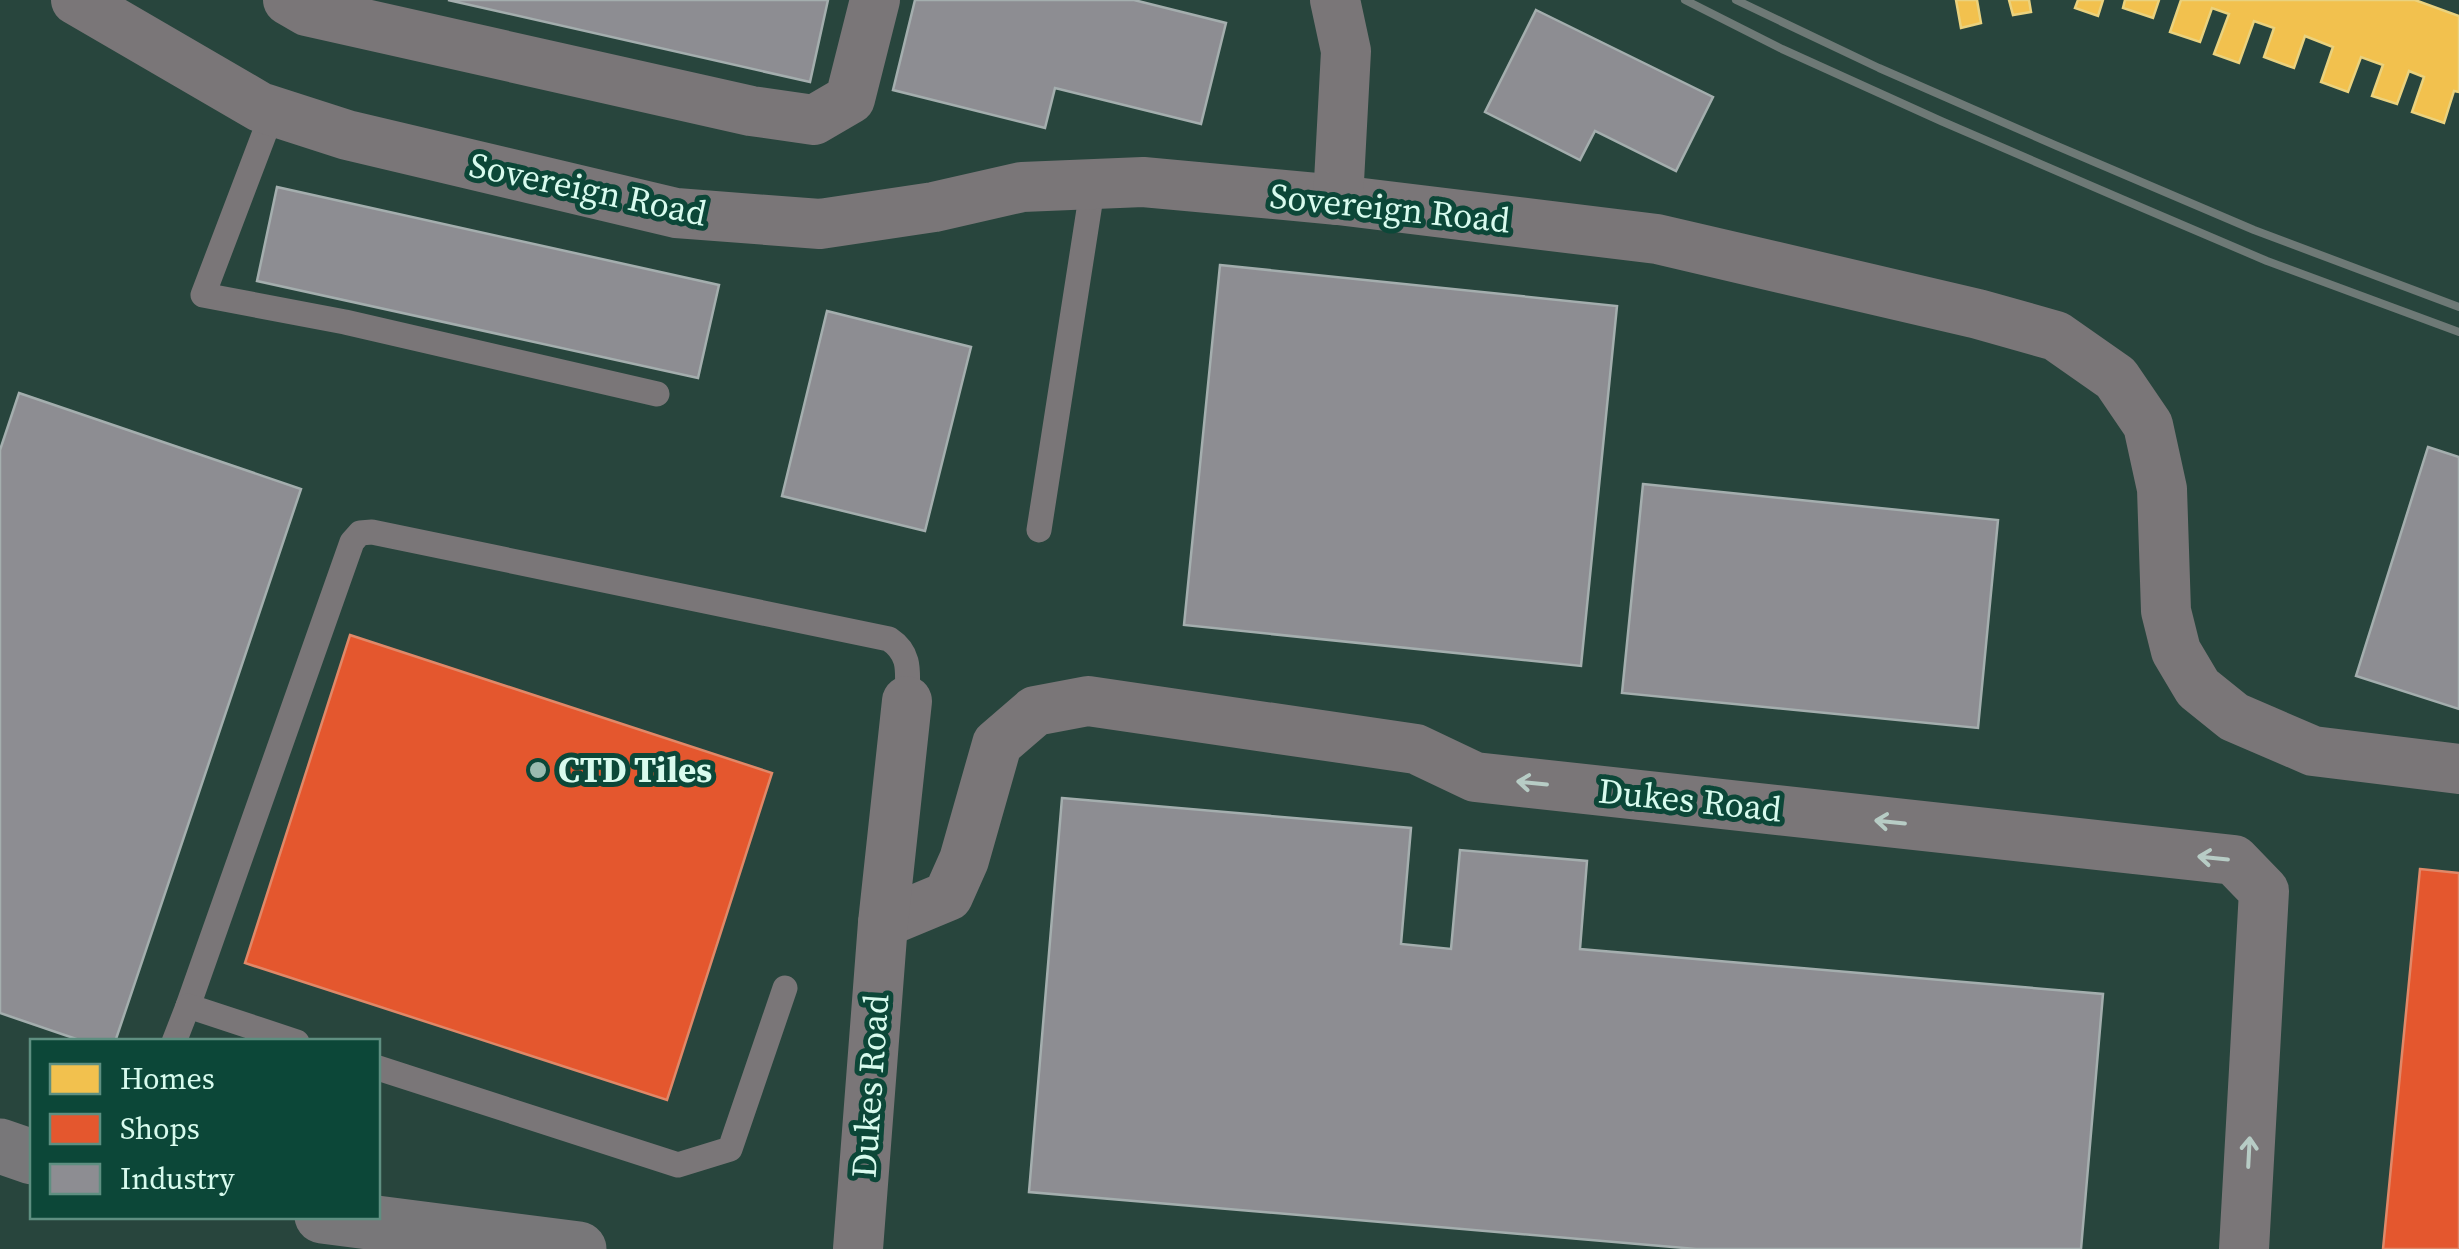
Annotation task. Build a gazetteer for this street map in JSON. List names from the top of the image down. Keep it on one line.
{"streets":{"street":["Sovereign Road","Dukes Road"]},"places":["CTD Tiles"],"legend":["Homes","Shops","Industry"]}
